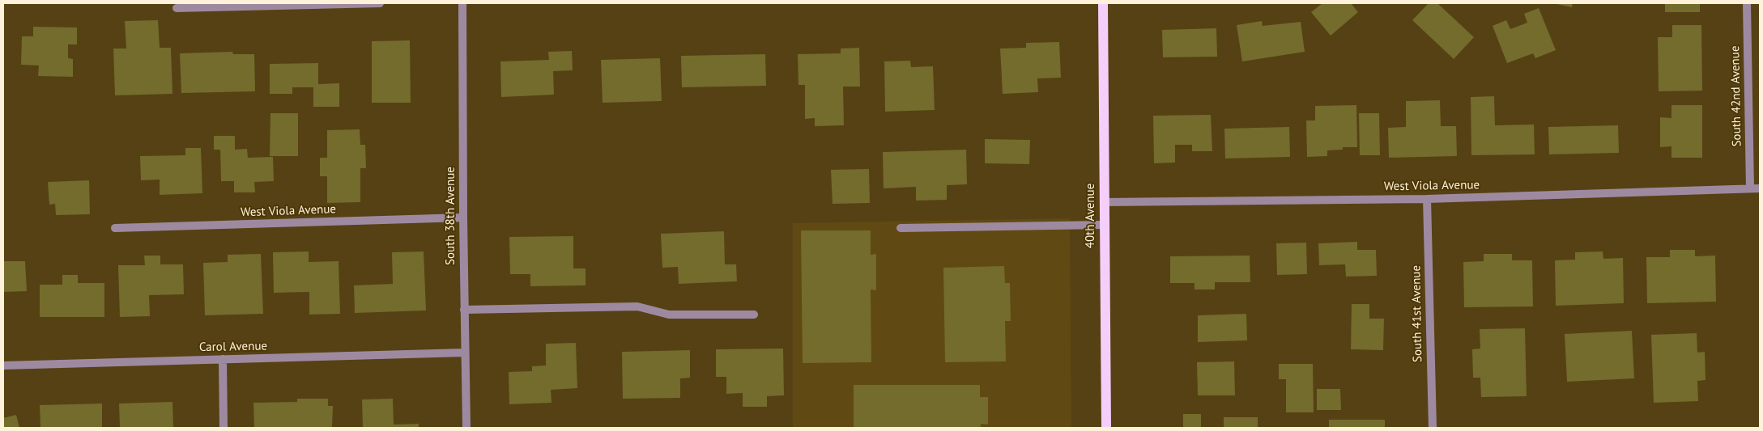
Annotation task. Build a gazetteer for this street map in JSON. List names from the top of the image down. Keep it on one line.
{"streets":{"main road":["40th Avenue"],"street":["South 42nd Avenue","West Viola Avenue","South 38th Avenue","South 41st Avenue","Carol Avenue"]},"crossings":[["South 42nd Avenue","West Viola Avenue"],["West Viola Avenue","South 38th Avenue"],["West Viola Avenue","40th Avenue"],["West Viola Avenue","South 41st Avenue"],["South 38th Avenue","Carol Avenue"]]}
